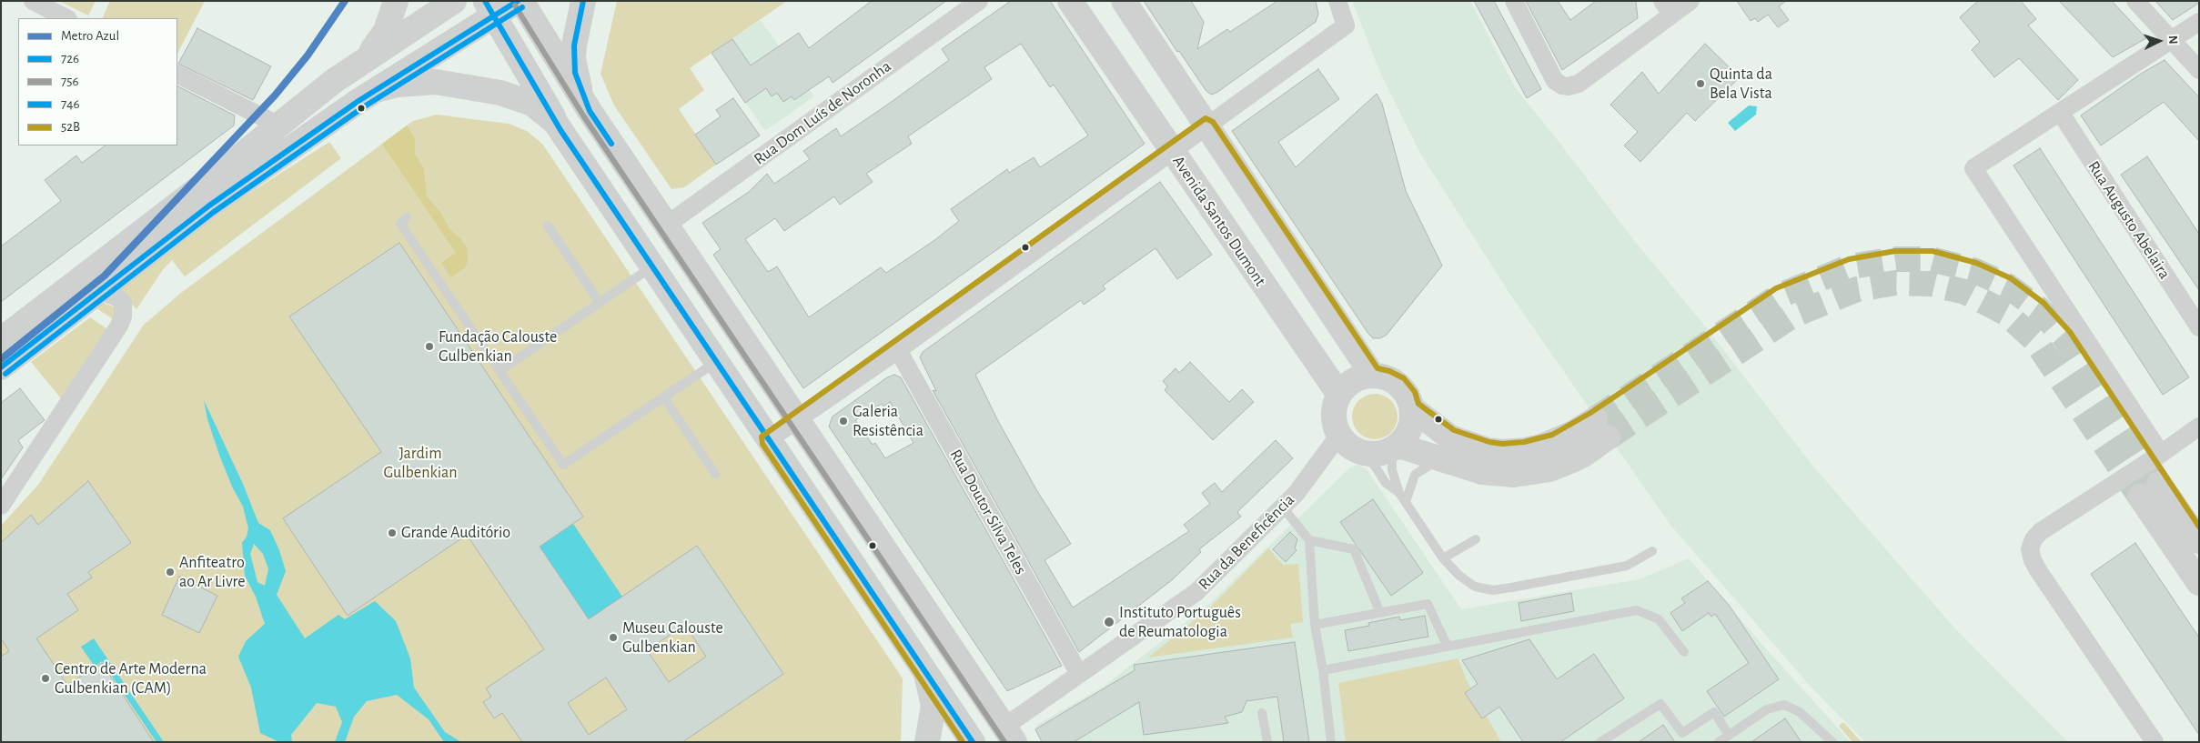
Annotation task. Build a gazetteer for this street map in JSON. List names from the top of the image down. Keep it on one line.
{"streets":{"main road":["Avenida Santos Dumont"],"street":["Rua Dom Luís de Noronha","Rua Augusto Abelaira","Rua Doutor Silva Teles","Rua da Beneficência"]},"crossings":[["Avenida Santos Dumont","Rua da Beneficência"],["Rua Doutor Silva Teles","Rua da Beneficência"]],"parks":["Jardim Gulbenkian"],"places":["Quinta da Bela Vista","Fundação Calouste Gulbenkian","Galeria Resistência","Grande Auditório","Anfiteatro ao Ar Livre","Instituto Português de Reumatologia","Museu Calouste Gulbenkian","Centro de Arte Moderna Gulbenkian (CAM)"],"lines":["metro line Azul","transit line 726","transit line 756","transit line 746","transit line 52B"],"legend":["Metro Azul","726","756","746","52B"],"north":"right"}
